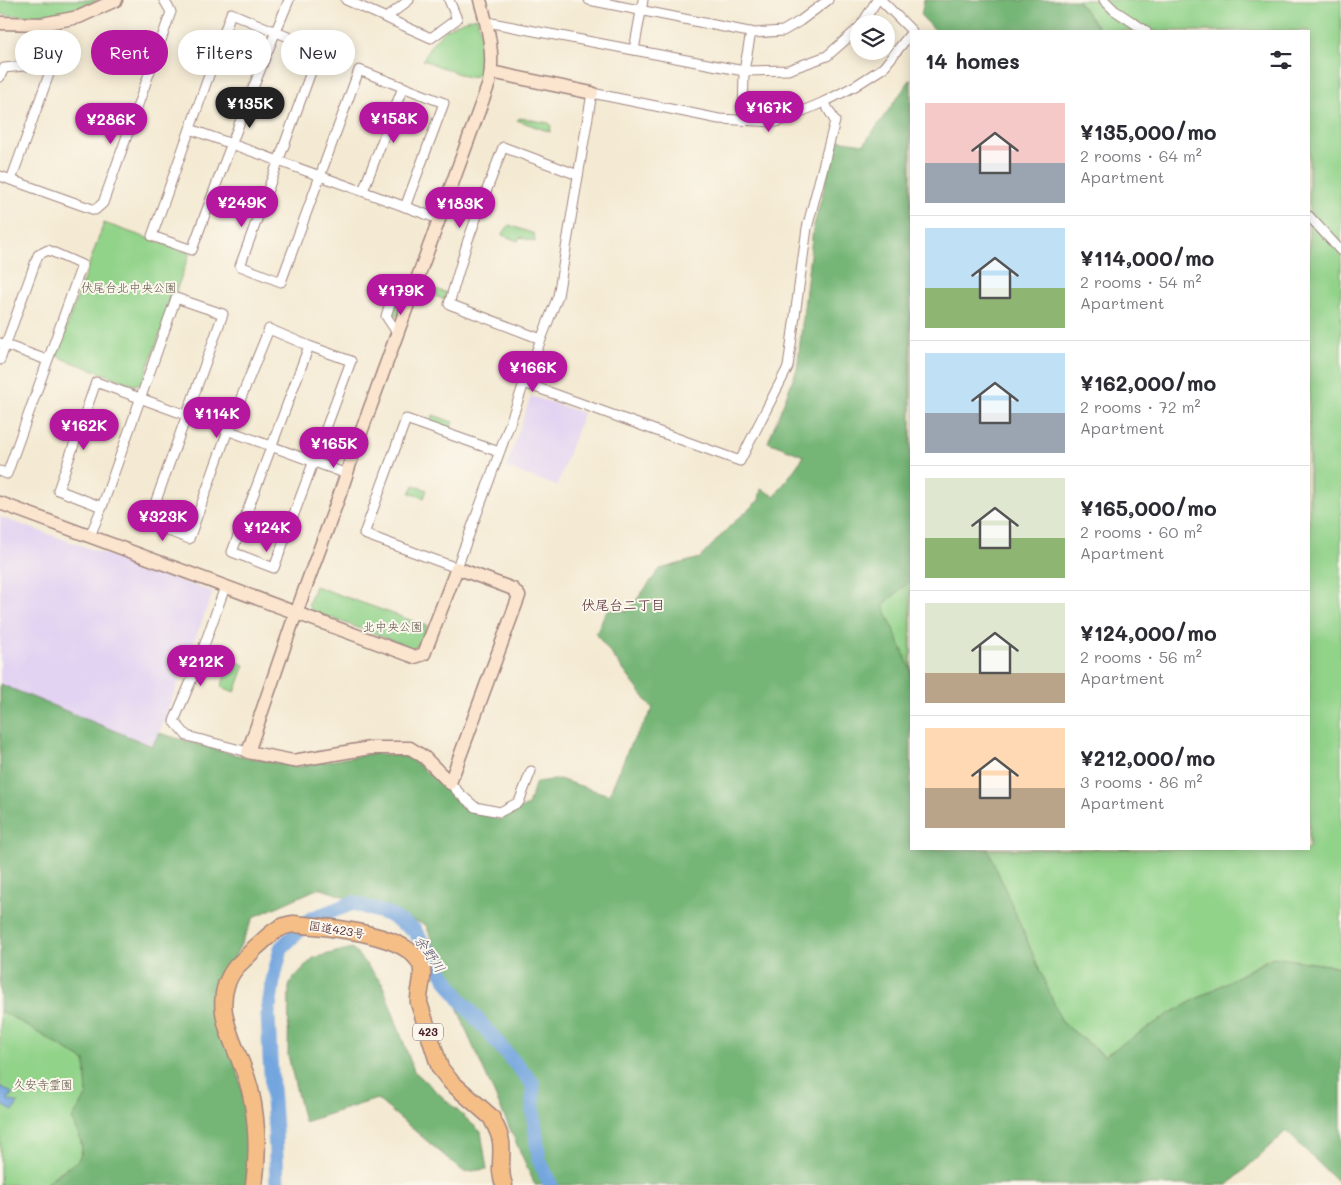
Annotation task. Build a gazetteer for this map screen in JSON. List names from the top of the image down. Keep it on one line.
{"streets":{"highway":["国道423号","423"]},"districts":["伏尾台二丁目"],"water":["余野川"],"parks":["伏尾台北中央公園","北中央公園","久安寺霊園"],"page":{"chip":["Buy","Rent","Filters","New"],"heading":"14 homes","price":["¥135K","¥167K","¥158K","¥286K","¥249K","¥183K","¥179K","¥166K","¥114K","¥162K","¥165K","¥323K","¥124K","¥212K"],"list":[{"name":"¥135,000/mo","note":"2 rooms · 64 m² · Apartment"},{"name":"¥114,000/mo","note":"2 rooms · 54 m² · Apartment"},{"name":"¥162,000/mo","note":"2 rooms · 72 m² · Apartment"},{"name":"¥165,000/mo","note":"2 rooms · 60 m² · Apartment"},{"name":"¥124,000/mo","note":"2 rooms · 56 m² · Apartment"},{"name":"¥212,000/mo","note":"3 rooms · 86 m² · Apartment"}]}}
